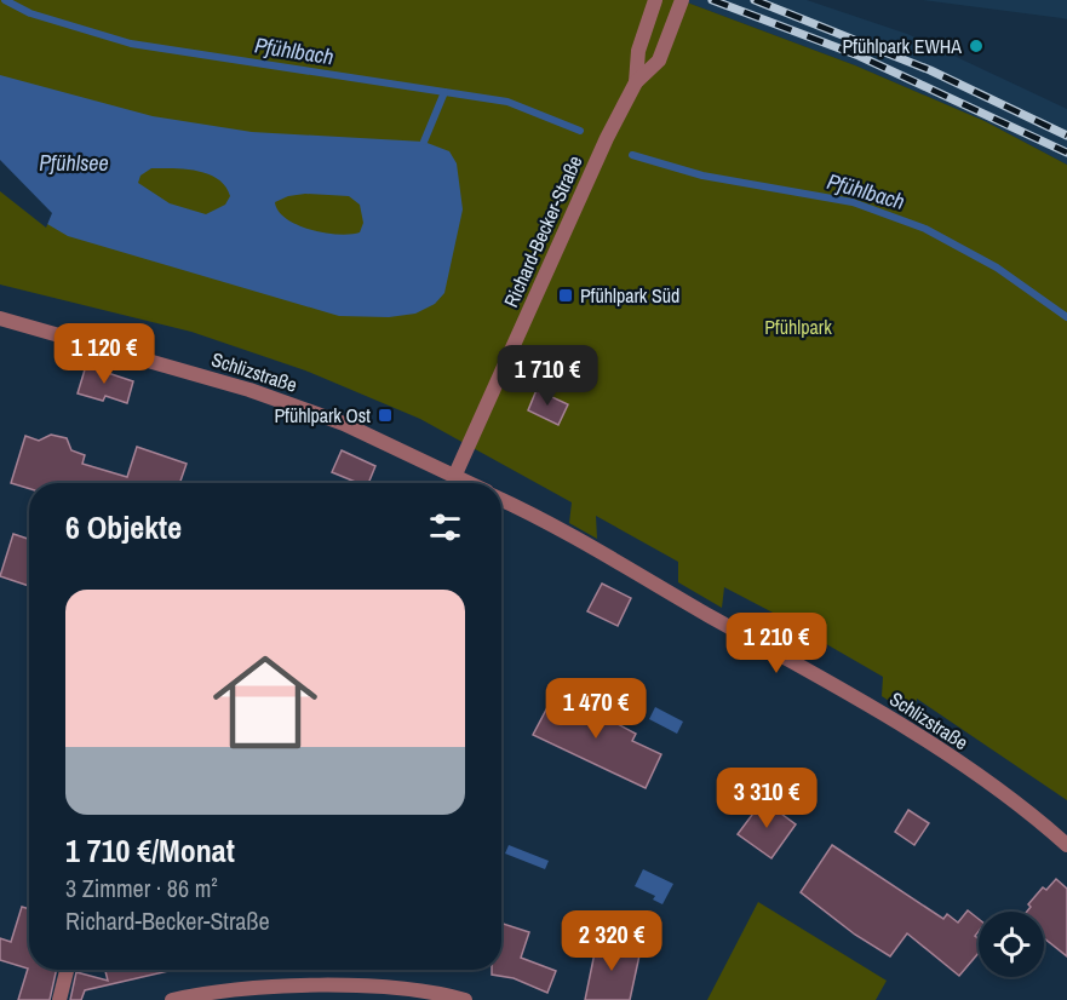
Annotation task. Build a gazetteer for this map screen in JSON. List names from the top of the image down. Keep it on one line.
{"streets":{"street":["Richard-Becker-Straße","Schlizstraße"]},"crossings":[["Richard-Becker-Straße","Schlizstraße"]],"water":["Pfühlbach","Pfühlsee"],"parks":["Pfühlpark"],"places":{"other":["Pfühlpark EWHA"],"transit":["Pfühlpark Süd","Pfühlpark Ost"]},"page":{"price":["1 120 €","1 710 €","1 210 €","1 470 €","3 310 €","2 320 €"],"heading":"6 Objekte","list":[{"name":"1 710 €/Monat","note":"3 Zimmer · 86 m² · Richard-Becker-Straße"}]}}
